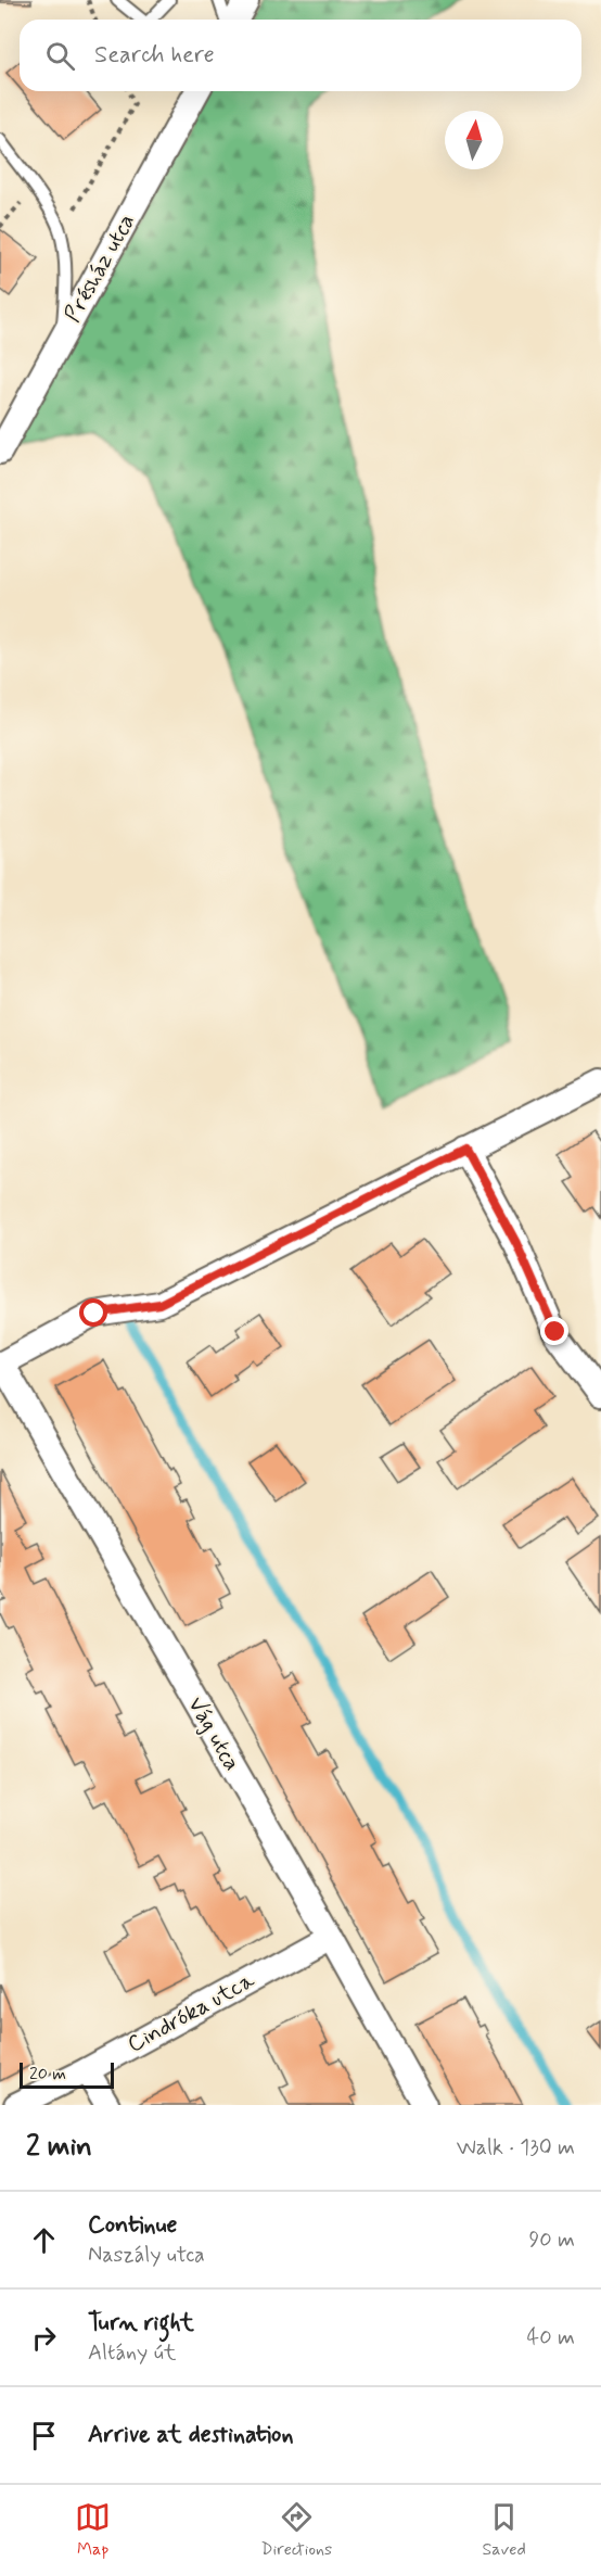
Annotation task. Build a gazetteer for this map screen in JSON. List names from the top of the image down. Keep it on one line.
{"streets":{"street":["Présház utca","Vág utca","Cindróka utca"]},"crossings":[["Vág utca","Cindróka utca"]],"scale_bar":"20 m","north":"top","page":{"search":"Search here","scale":"20 m","heading":["2 min","Walk · 130 m"],"list":[["Continue","Naszály utca","90 m"],["Turn right","Altány út","40 m"],"Arrive at destination"],"nav":["Map","Directions","Saved"]}}
